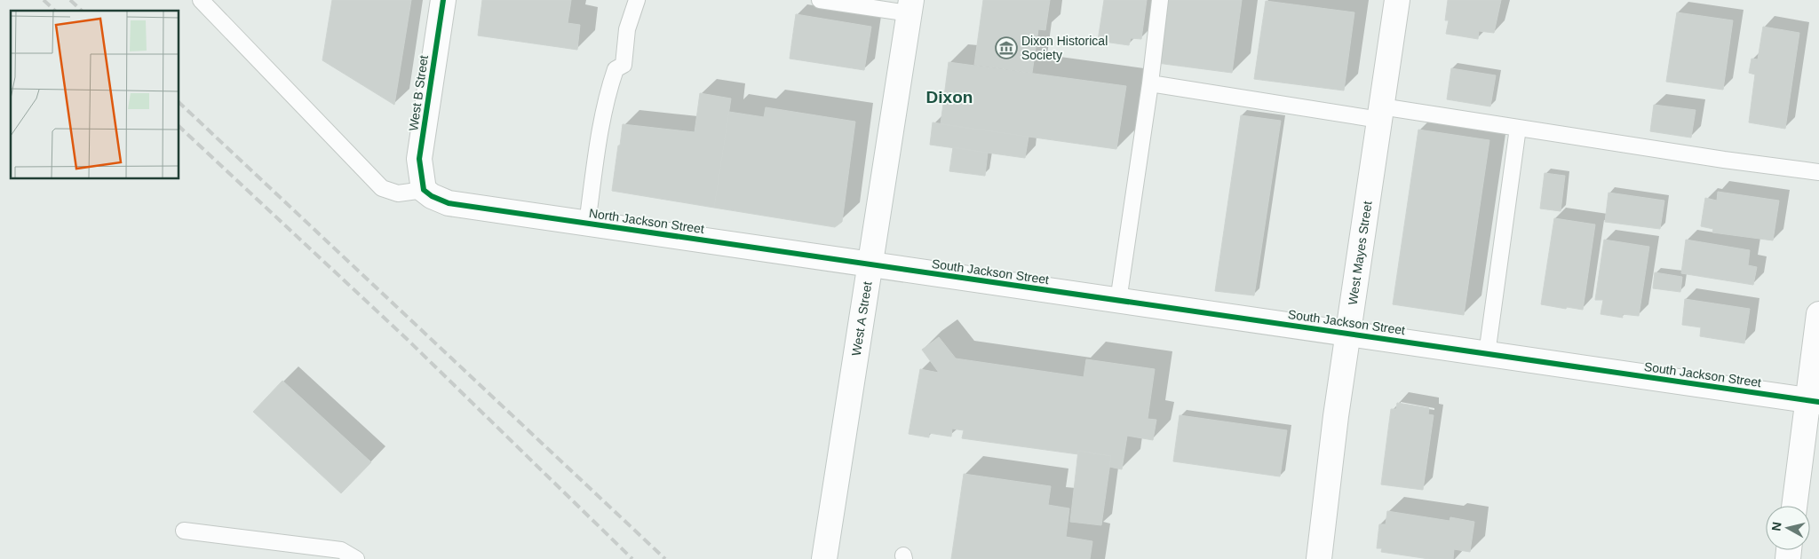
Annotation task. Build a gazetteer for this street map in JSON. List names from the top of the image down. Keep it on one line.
{"streets":{"street":["West B Street","North Jackson Street","West Mayes Street","South Jackson Street","West A Street"]},"crossings":[["West B Street","North Jackson Street"],["North Jackson Street","South Jackson Street"],["North Jackson Street","West A Street"],["West Mayes Street","South Jackson Street"],["South Jackson Street","West A Street"]],"districts":["Dixon"],"places":{"museum":["Dixon Historical Society"]},"north":"left"}
